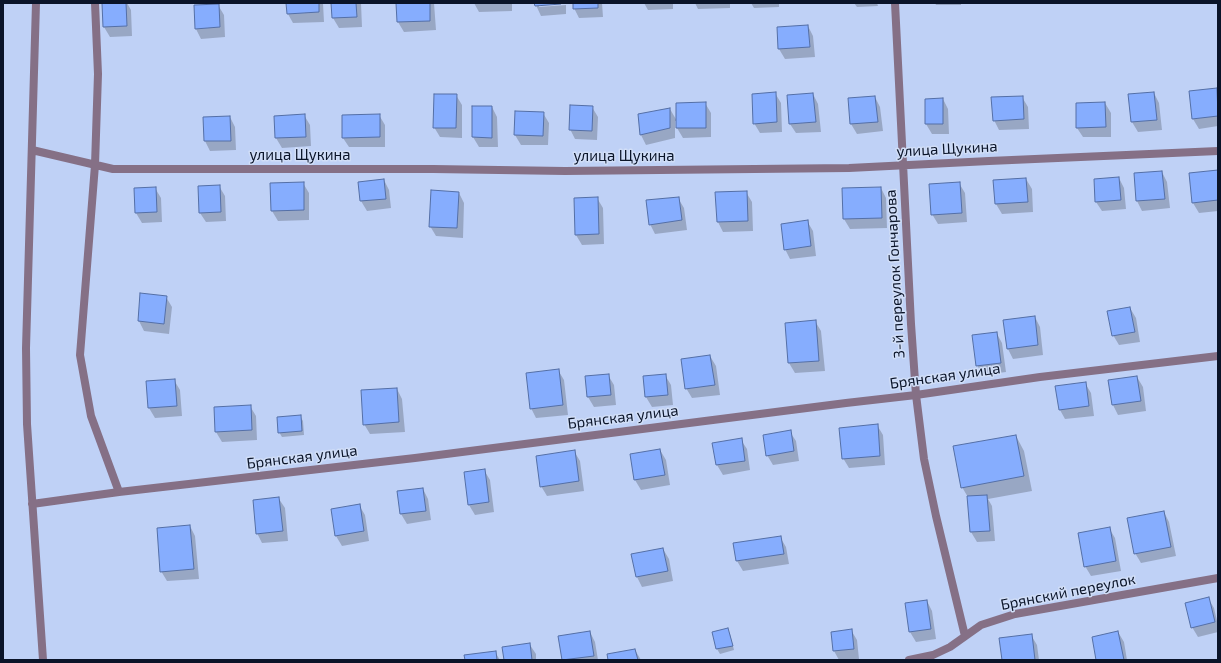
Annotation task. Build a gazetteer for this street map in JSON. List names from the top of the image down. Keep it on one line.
{"streets":{"street":["улица Щукина","3-й переулок Гончарова","Брянская улица","Брянский переулок"]},"crossings":[["улица Щукина","3-й переулок Гончарова"],["3-й переулок Гончарова","Брянская улица"],["3-й переулок Гончарова","Брянский переулок"]]}
